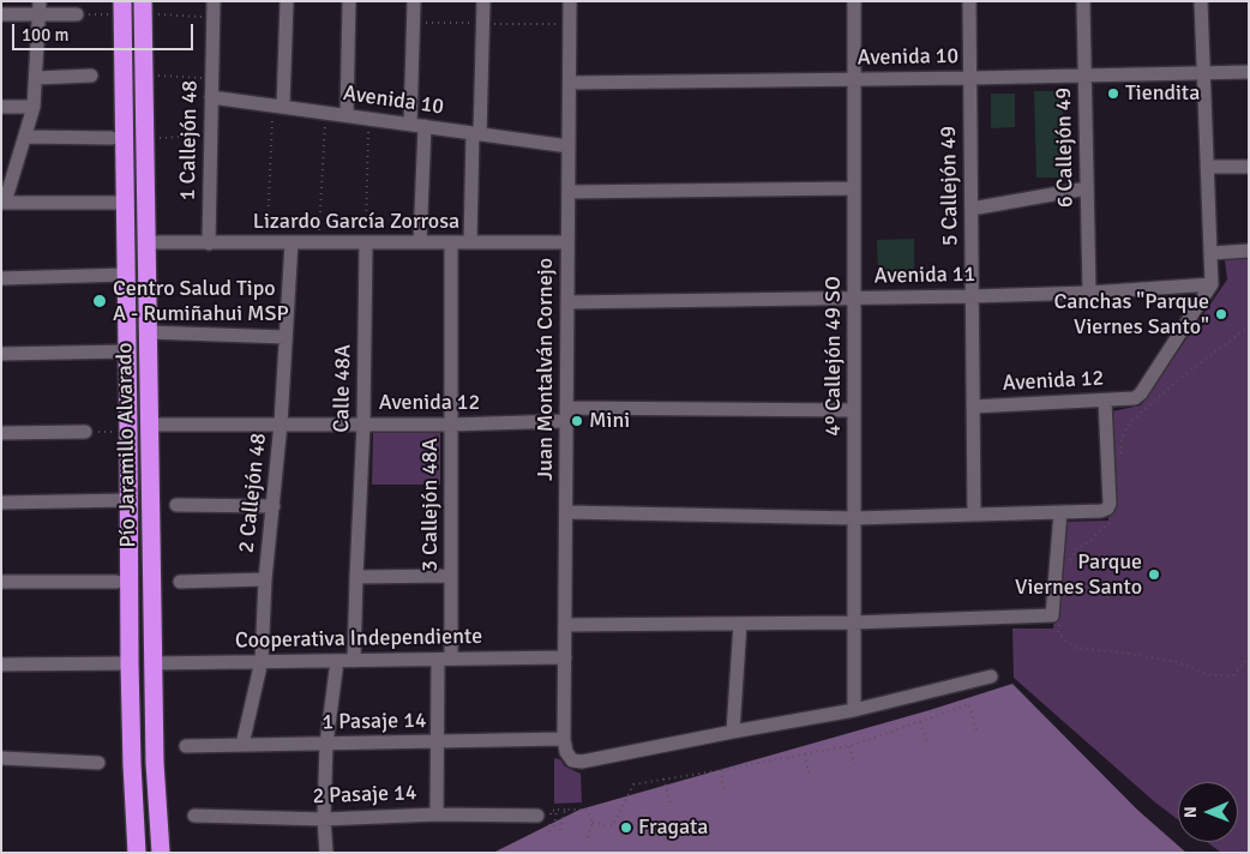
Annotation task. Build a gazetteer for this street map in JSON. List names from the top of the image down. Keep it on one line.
{"streets":{"highway":["Pío Jaramillo Alvarado"],"street":["Avenida 10","1 Callejón 48","6 Callejón 49","5 Callejón 49","Lizardo García Zorrosa","Avenida 11","4º Callejón 49 SO","Juan Montalván Cornejo","Avenida 12","Calle 48A","2 Callejón 48","3 Callejón 48A","Cooperativa Independiente","1 Pasaje 14","2 Pasaje 14"]},"crossings":[["Avenida 10","1 Callejón 48"],["Avenida 10","6 Callejón 49"],["Avenida 10","5 Callejón 49"],["Avenida 10","4º Callejón 49 SO"],["Avenida 10","Juan Montalván Cornejo"],["1 Callejón 48","Lizardo García Zorrosa"],["6 Callejón 49","Avenida 11"],["5 Callejón 49","Avenida 11"],["5 Callejón 49","Avenida 12"],["Lizardo García Zorrosa","Juan Montalván Cornejo"],["Lizardo García Zorrosa","Calle 48A"],["Lizardo García Zorrosa","Pío Jaramillo Alvarado"],["Lizardo García Zorrosa","2 Callejón 48"],["Lizardo García Zorrosa","3 Callejón 48A"],["Avenida 11","4º Callejón 49 SO"],["Avenida 11","Juan Montalván Cornejo"],["Avenida 11","Avenida 12"],["4º Callejón 49 SO","Avenida 12"],["Juan Montalván Cornejo","Avenida 12"],["Juan Montalván Cornejo","Cooperativa Independiente"],["Juan Montalván Cornejo","1 Pasaje 14"],["Avenida 12","Calle 48A"],["Avenida 12","Pío Jaramillo Alvarado"],["Avenida 12","2 Callejón 48"],["Avenida 12","3 Callejón 48A"],["Calle 48A","Cooperativa Independiente"],["Pío Jaramillo Alvarado","Cooperativa Independiente"],["2 Callejón 48","Cooperativa Independiente"],["2 Callejón 48","1 Pasaje 14"],["3 Callejón 48A","Cooperativa Independiente"],["3 Callejón 48A","1 Pasaje 14"],["3 Callejón 48A","2 Pasaje 14"]],"places":["Tiendita","Centro Salud Tipo A - Rumiñahui MSP","Canchas \"Parque Viernes Santo\"","Mini","Parque Viernes Santo","Fragata"],"scale_bar":"100 m","north":"left"}
